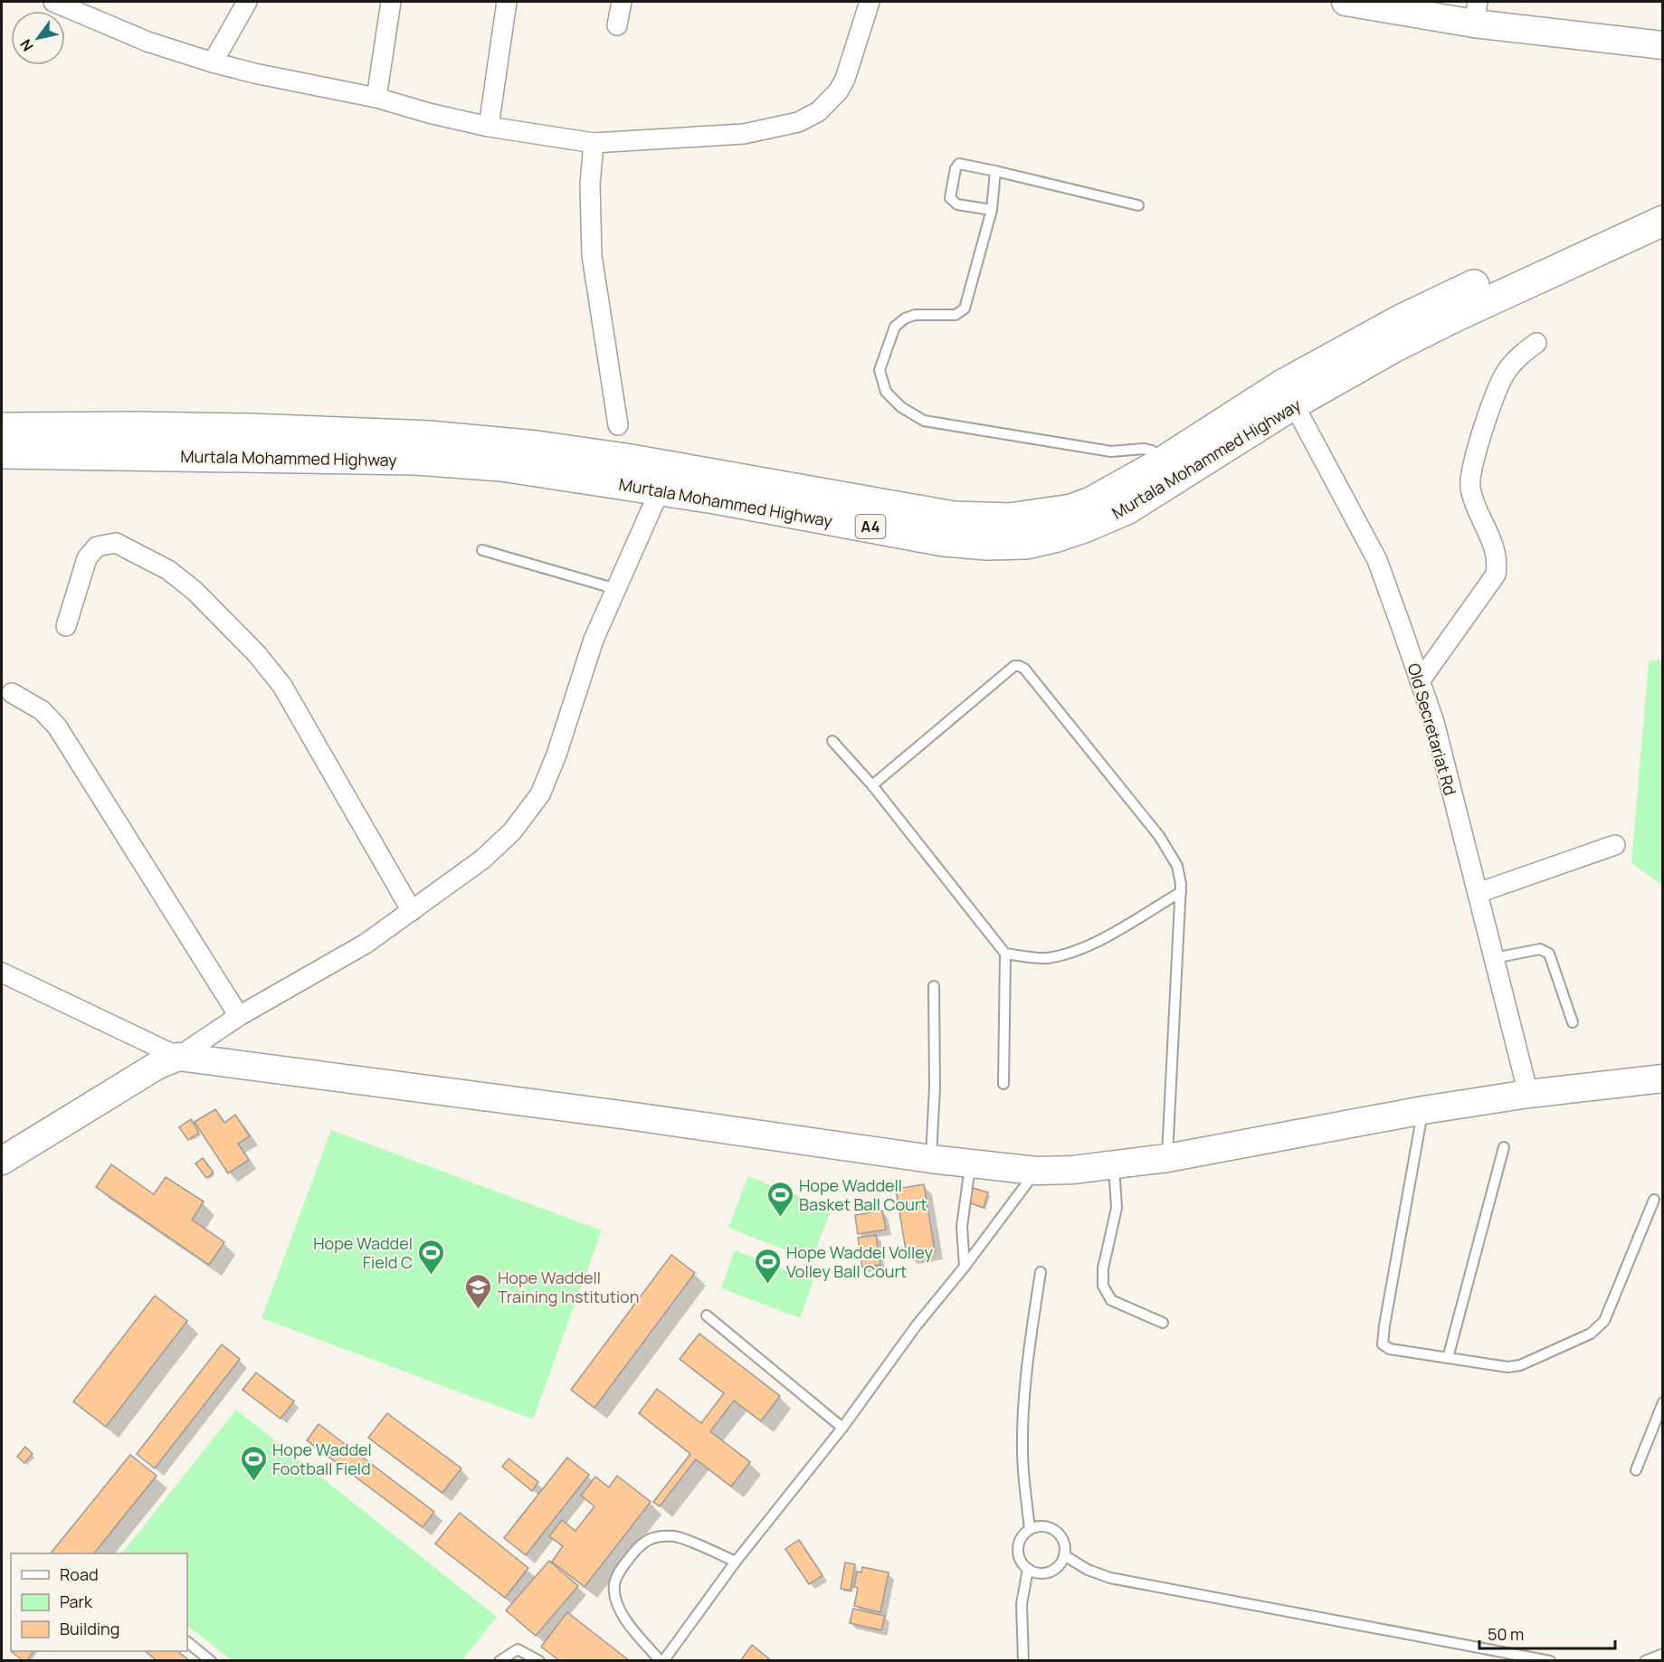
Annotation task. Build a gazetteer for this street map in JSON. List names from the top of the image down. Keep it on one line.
{"streets":{"highway":["Murtala Mohammed Highway","A4"],"street":["Old Secretariat Rd"]},"crossings":[["Murtala Mohammed Highway","Old Secretariat Rd"]],"places":{"sports":["Hope Waddell Basket Ball Court","Hope Waddel Field C","Hope Waddel Volley Volley Ball Court","Hope Waddel Football Field"],"school or university":["Hope Waddell Training Institution"]},"legend":["Road","Park","Building"],"scale_bar":"50 m","north":"bottom left"}
